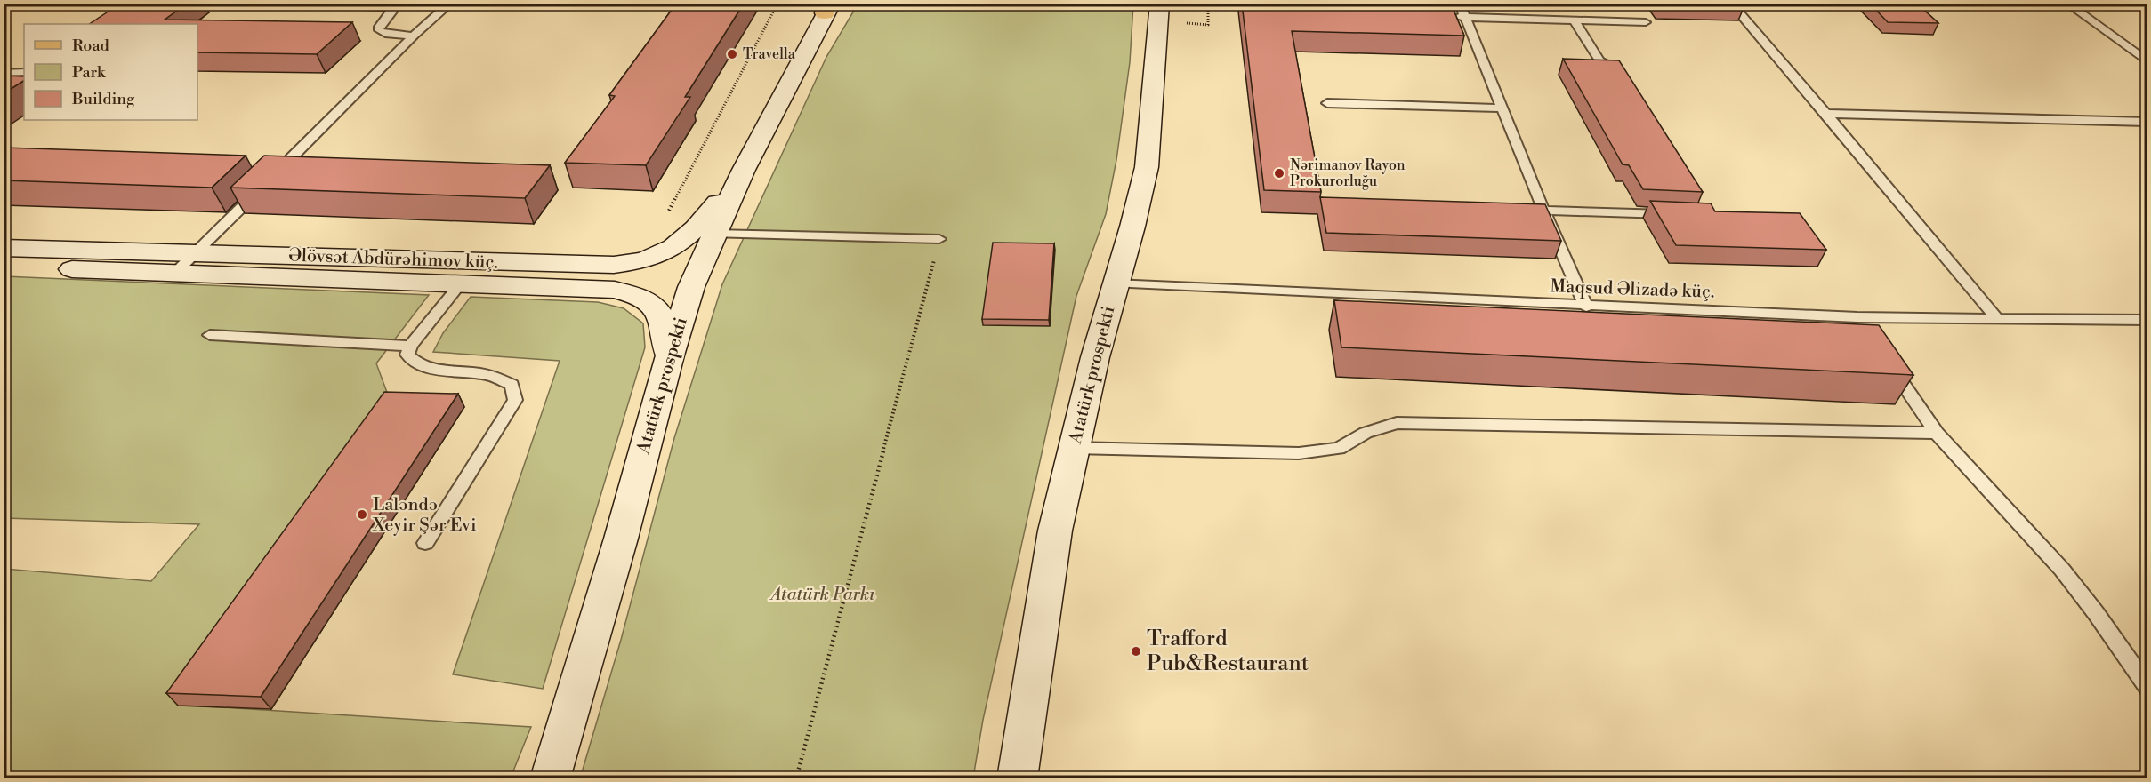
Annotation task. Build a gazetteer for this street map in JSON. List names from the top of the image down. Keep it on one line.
{"streets":{"main road":["Əlövsət Abdürəhimov küç.","Atatürk prospekti"],"lane":["Maqsud Əlizadə küç."]},"crossings":[["Əlövsət Abdürəhimov küç.","Atatürk prospekti"],["Maqsud Əlizadə küç.","Atatürk prospekti"]],"parks":["Atatürk Parkı"],"places":["Travella","Nərimanov Rayon Prokurorluğu","Laləndə Xeyir Şər Evi","Trafford Pub&Restaurant"],"legend":["Road","Park","Building"]}
